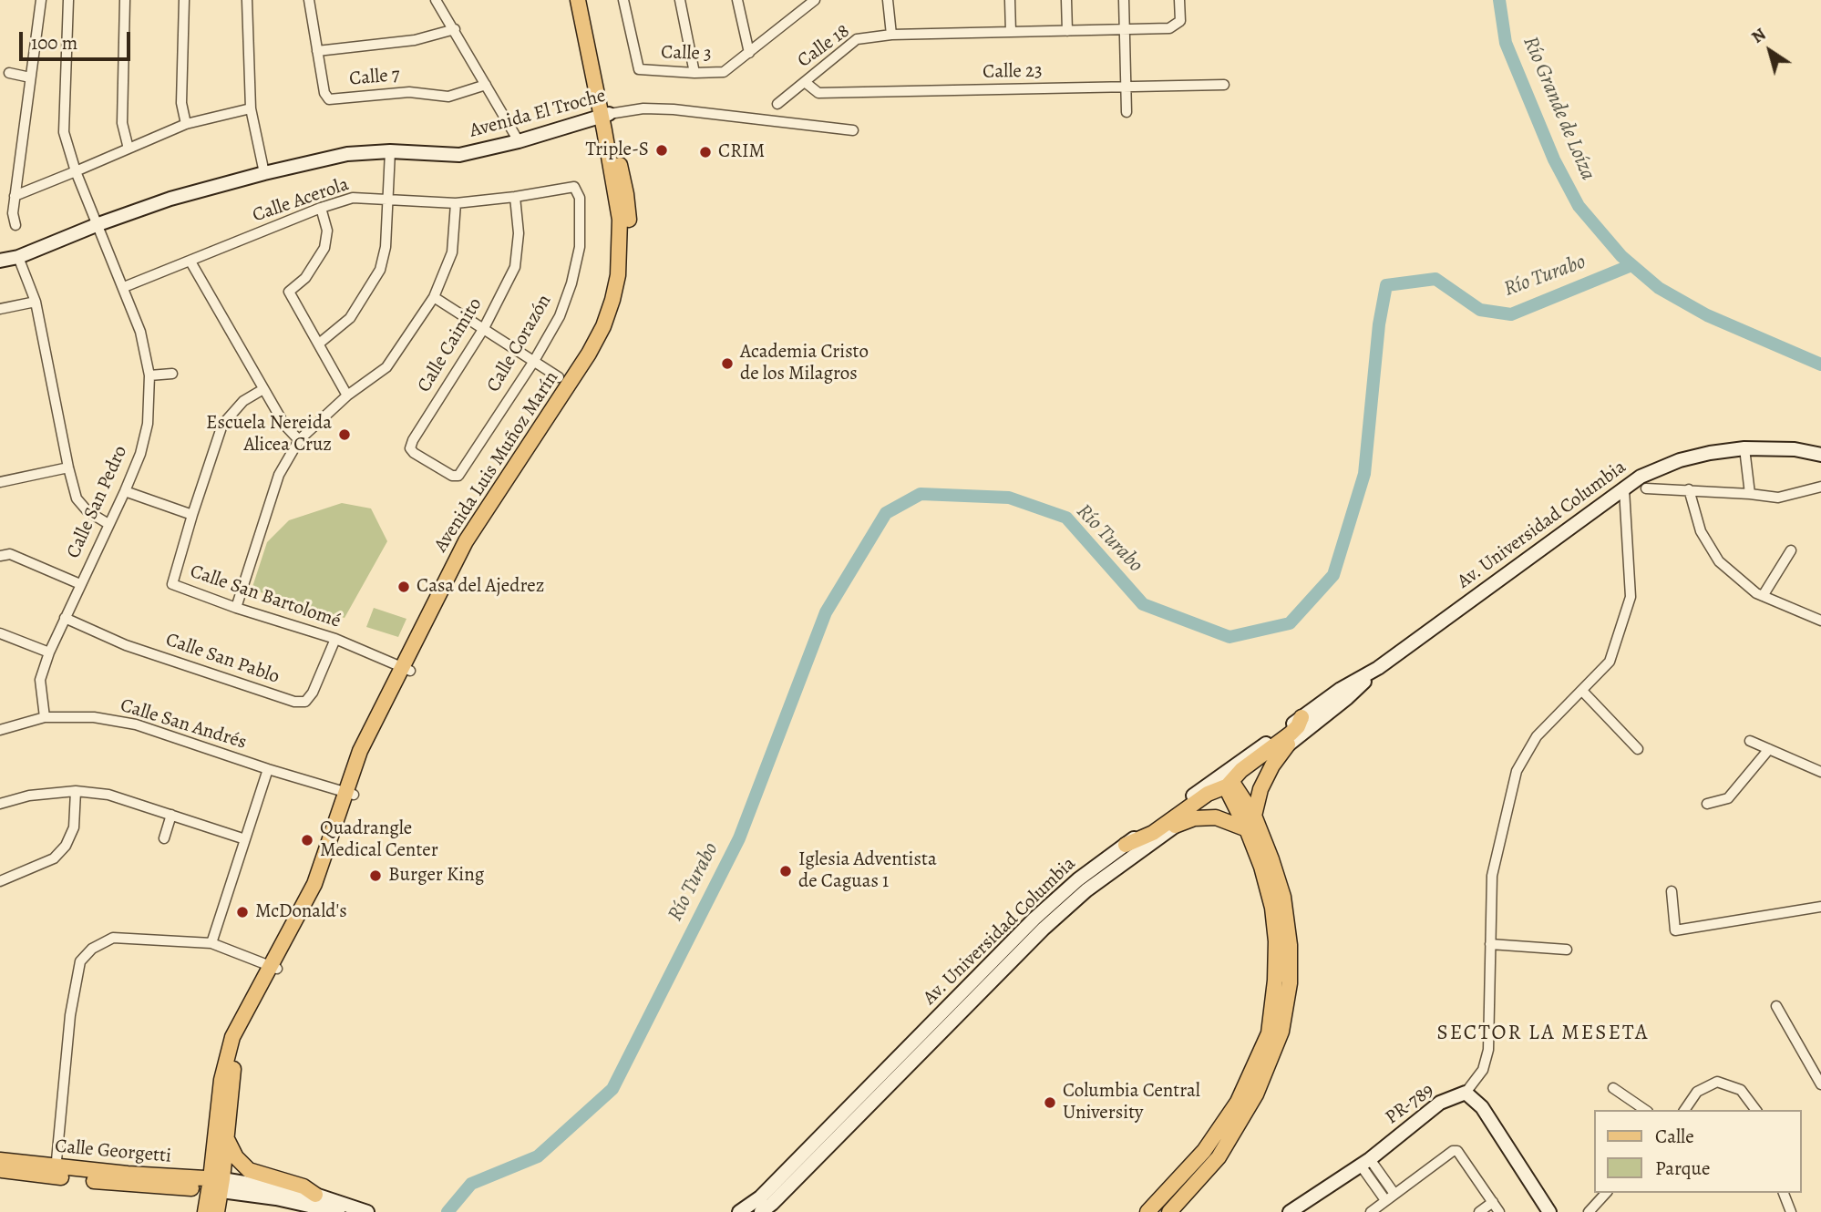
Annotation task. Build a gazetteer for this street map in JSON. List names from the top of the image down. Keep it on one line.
{"streets":{"main road":["Avenida El Troche","Avenida Luis Muñoz Marín","Av. Universidad Columbia","PR-789","Calle Georgetti"],"street":["Calle 18","Calle 3","Calle 23","Calle 7","Calle Acerola","Calle Corazón","Calle Caimito","Calle San Pedro","Calle San Bartolomé","Calle San Pablo","Calle San Andrés"]},"crossings":[["Calle 18","Calle 23"],["Avenida El Troche","Avenida Luis Muñoz Marín"],["Avenida El Troche","Calle San Pedro"],["Calle Acerola","Calle Corazón"],["Calle Acerola","Calle Caimito"],["Calle Acerola","Calle San Pedro"],["Calle Corazón","Calle Caimito"],["Avenida Luis Muñoz Marín","Calle San Bartolomé"],["Avenida Luis Muñoz Marín","Calle San Andrés"],["Avenida Luis Muñoz Marín","Calle Georgetti"],["Calle San Pedro","Calle San Pablo"],["Calle San Pedro","Calle San Andrés"],["Calle San Bartolomé","Calle San Pablo"]],"districts":["SECTOR LA MESETA"],"water":["Río Grande de Loíza","Río Turabo"],"places":["Triple-S","CRIM","Academia Cristo de los Milagros","Escuela Nereida Alicea Cruz","Casa del Ajedrez","Quadrangle Medical Center","Iglesia Adventista de Caguas 1","Burger King","McDonald's","Columbia Central University"],"legend":["Calle","Parque"],"scale_bar":"100 m","north":"top left"}
